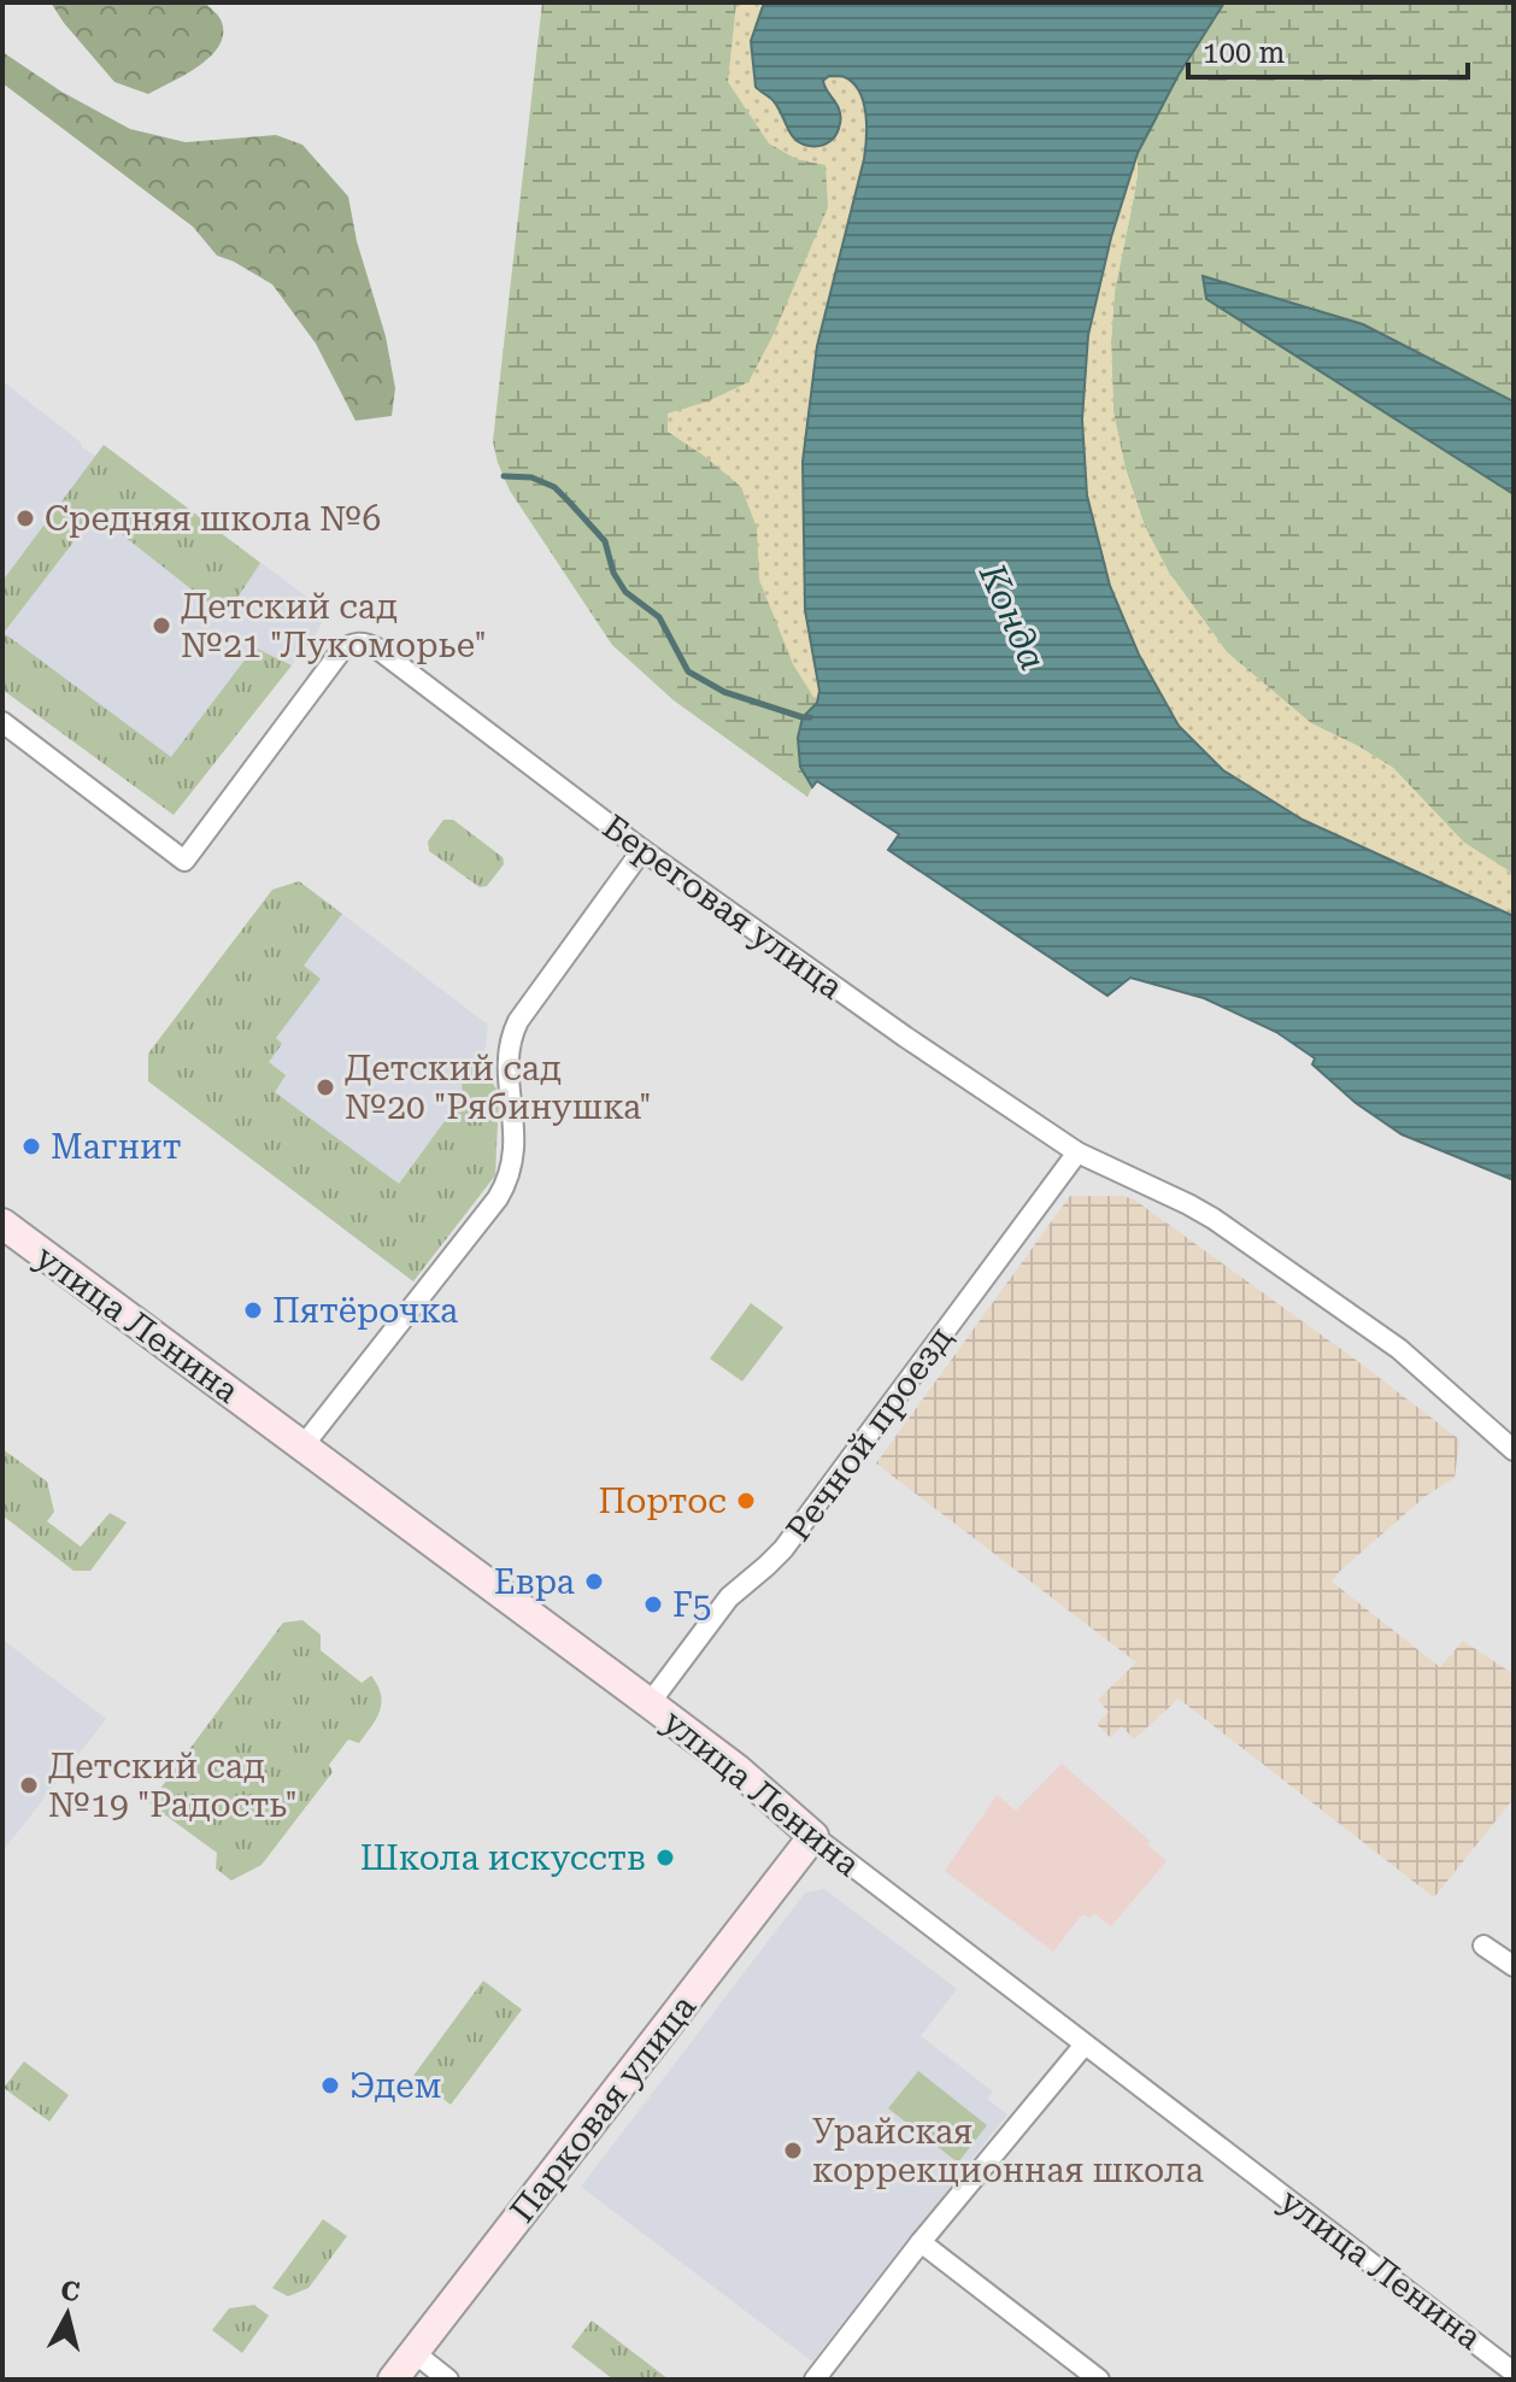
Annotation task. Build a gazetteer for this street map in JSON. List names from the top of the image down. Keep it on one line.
{"streets":{"main road":["улица Ленина","Парковая улица"],"street":["Береговая улица","Речной проезд"]},"crossings":[["Береговая улица","Речной проезд"],["улица Ленина","Речной проезд"],["улица Ленина","Парковая улица"]],"water":["Конда"],"places":["Средняя школа №6","Детский сад №21 \"Лукоморье\"","Детский сад №20 \"Рябинушка\"","Магнит","Пятёрочка","Портос","Евра","F5","Детский сад №19 \"Радость\"","Школа искусств","Эдем","Урайская коррекционная школа"],"scale_bar":"100 m","north":"top"}
